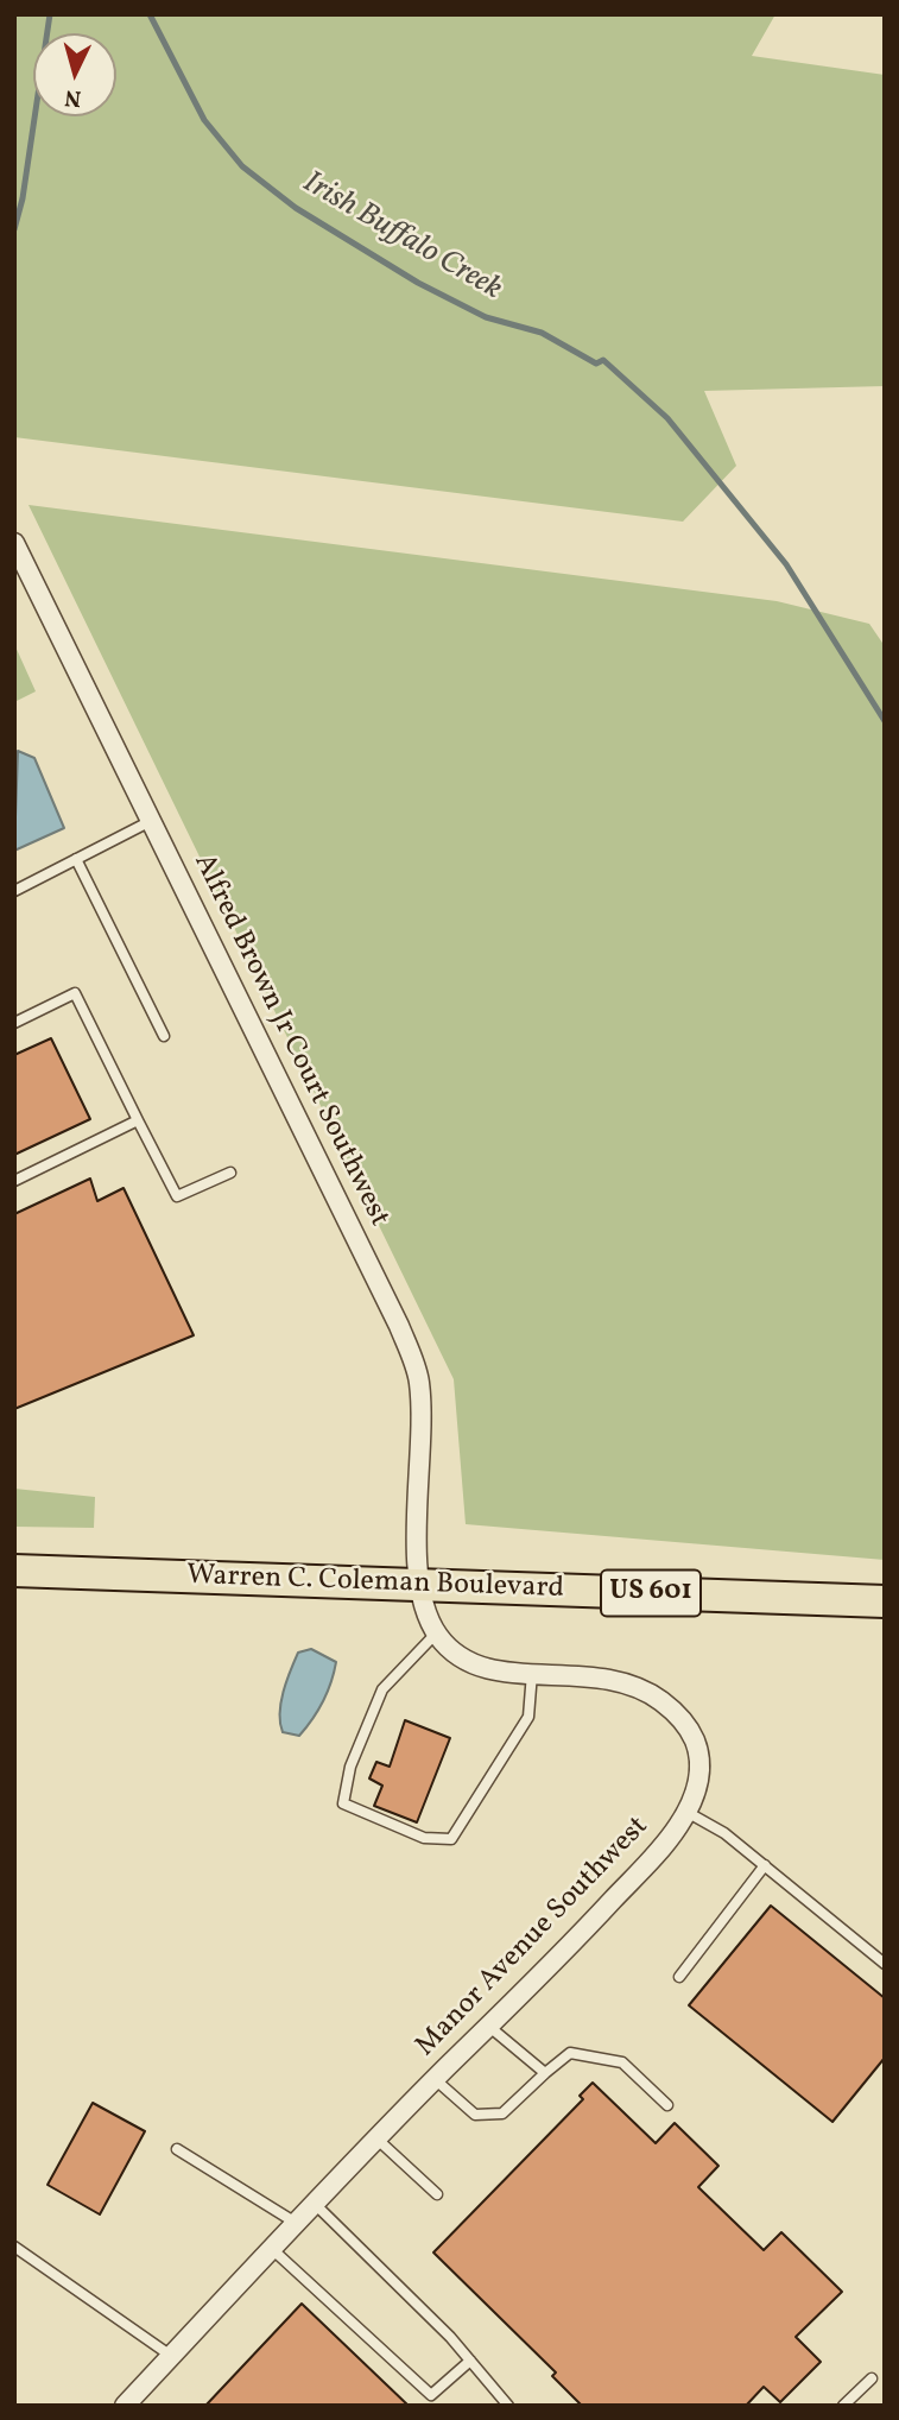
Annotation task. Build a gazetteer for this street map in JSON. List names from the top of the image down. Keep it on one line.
{"streets":{"highway":["Warren C. Coleman Boulevard","US 601"],"street":["Alfred Brown Jr Court Southwest","Manor Avenue Southwest"]},"crossings":[["Alfred Brown Jr Court Southwest","Warren C. Coleman Boulevard"],["Alfred Brown Jr Court Southwest","Manor Avenue Southwest"],["Warren C. Coleman Boulevard","Manor Avenue Southwest"]],"water":["Irish Buffalo Creek"],"north":"bottom"}
